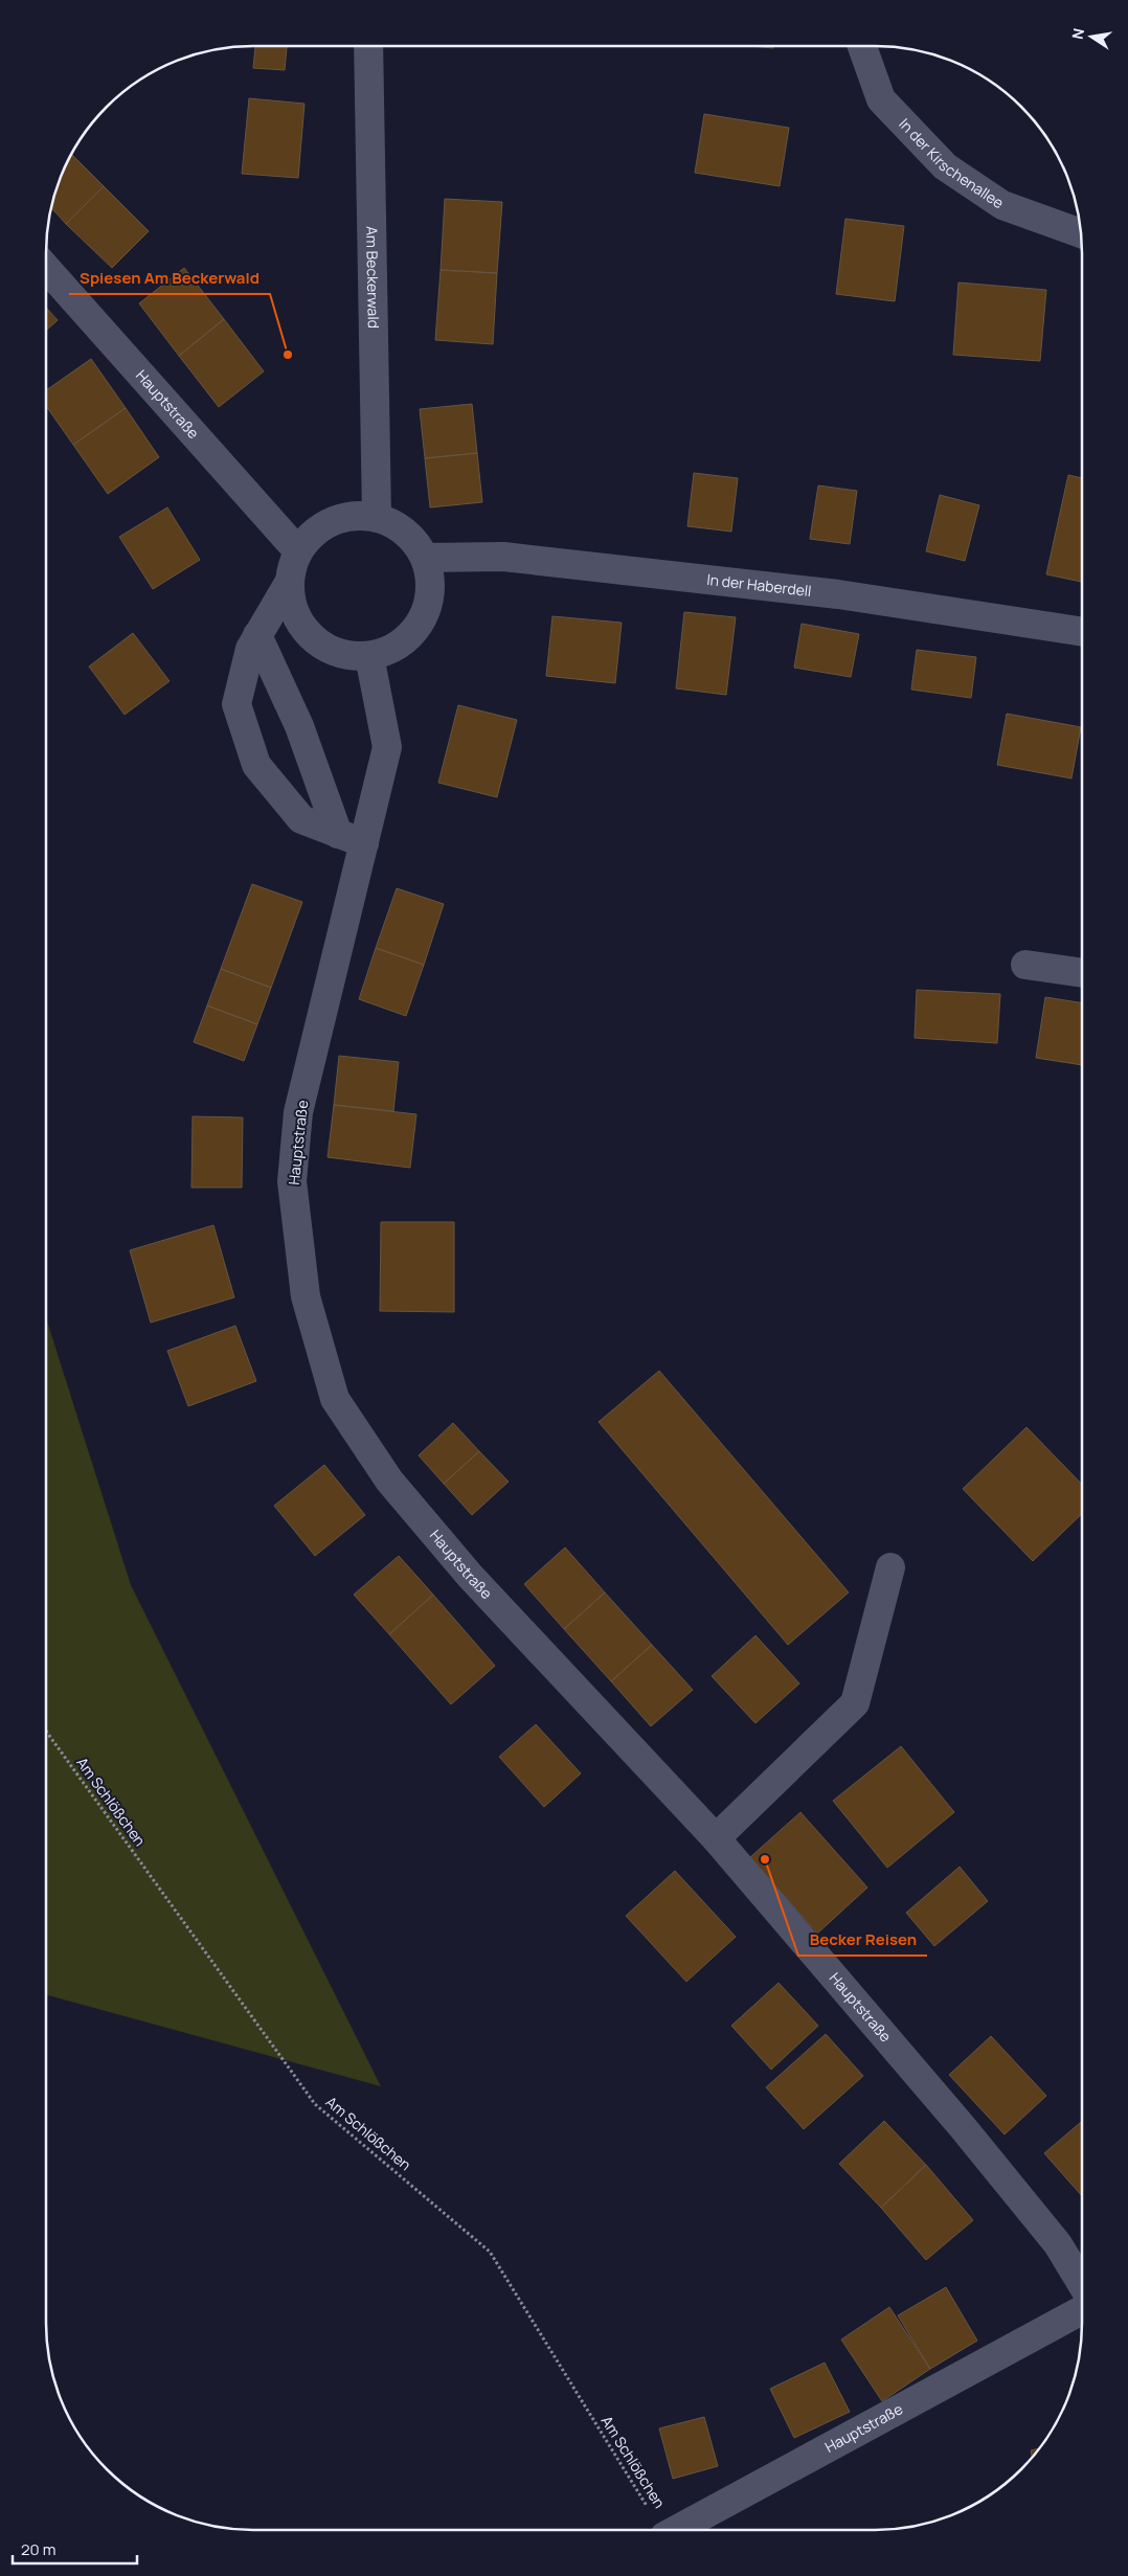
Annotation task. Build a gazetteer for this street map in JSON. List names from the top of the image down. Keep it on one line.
{"streets":{"street":["In der Kirschenallee","Am Beckerwald","Hauptstraße","In der Haberdell"],"path":["Am Schlößchen"]},"crossings":[["Am Beckerwald","Hauptstraße"],["Am Beckerwald","In der Haberdell"],["Hauptstraße","In der Haberdell"]],"places":["Spiesen Am Beckerwald","Becker Reisen"],"scale_bar":"20 m","north":"left"}
